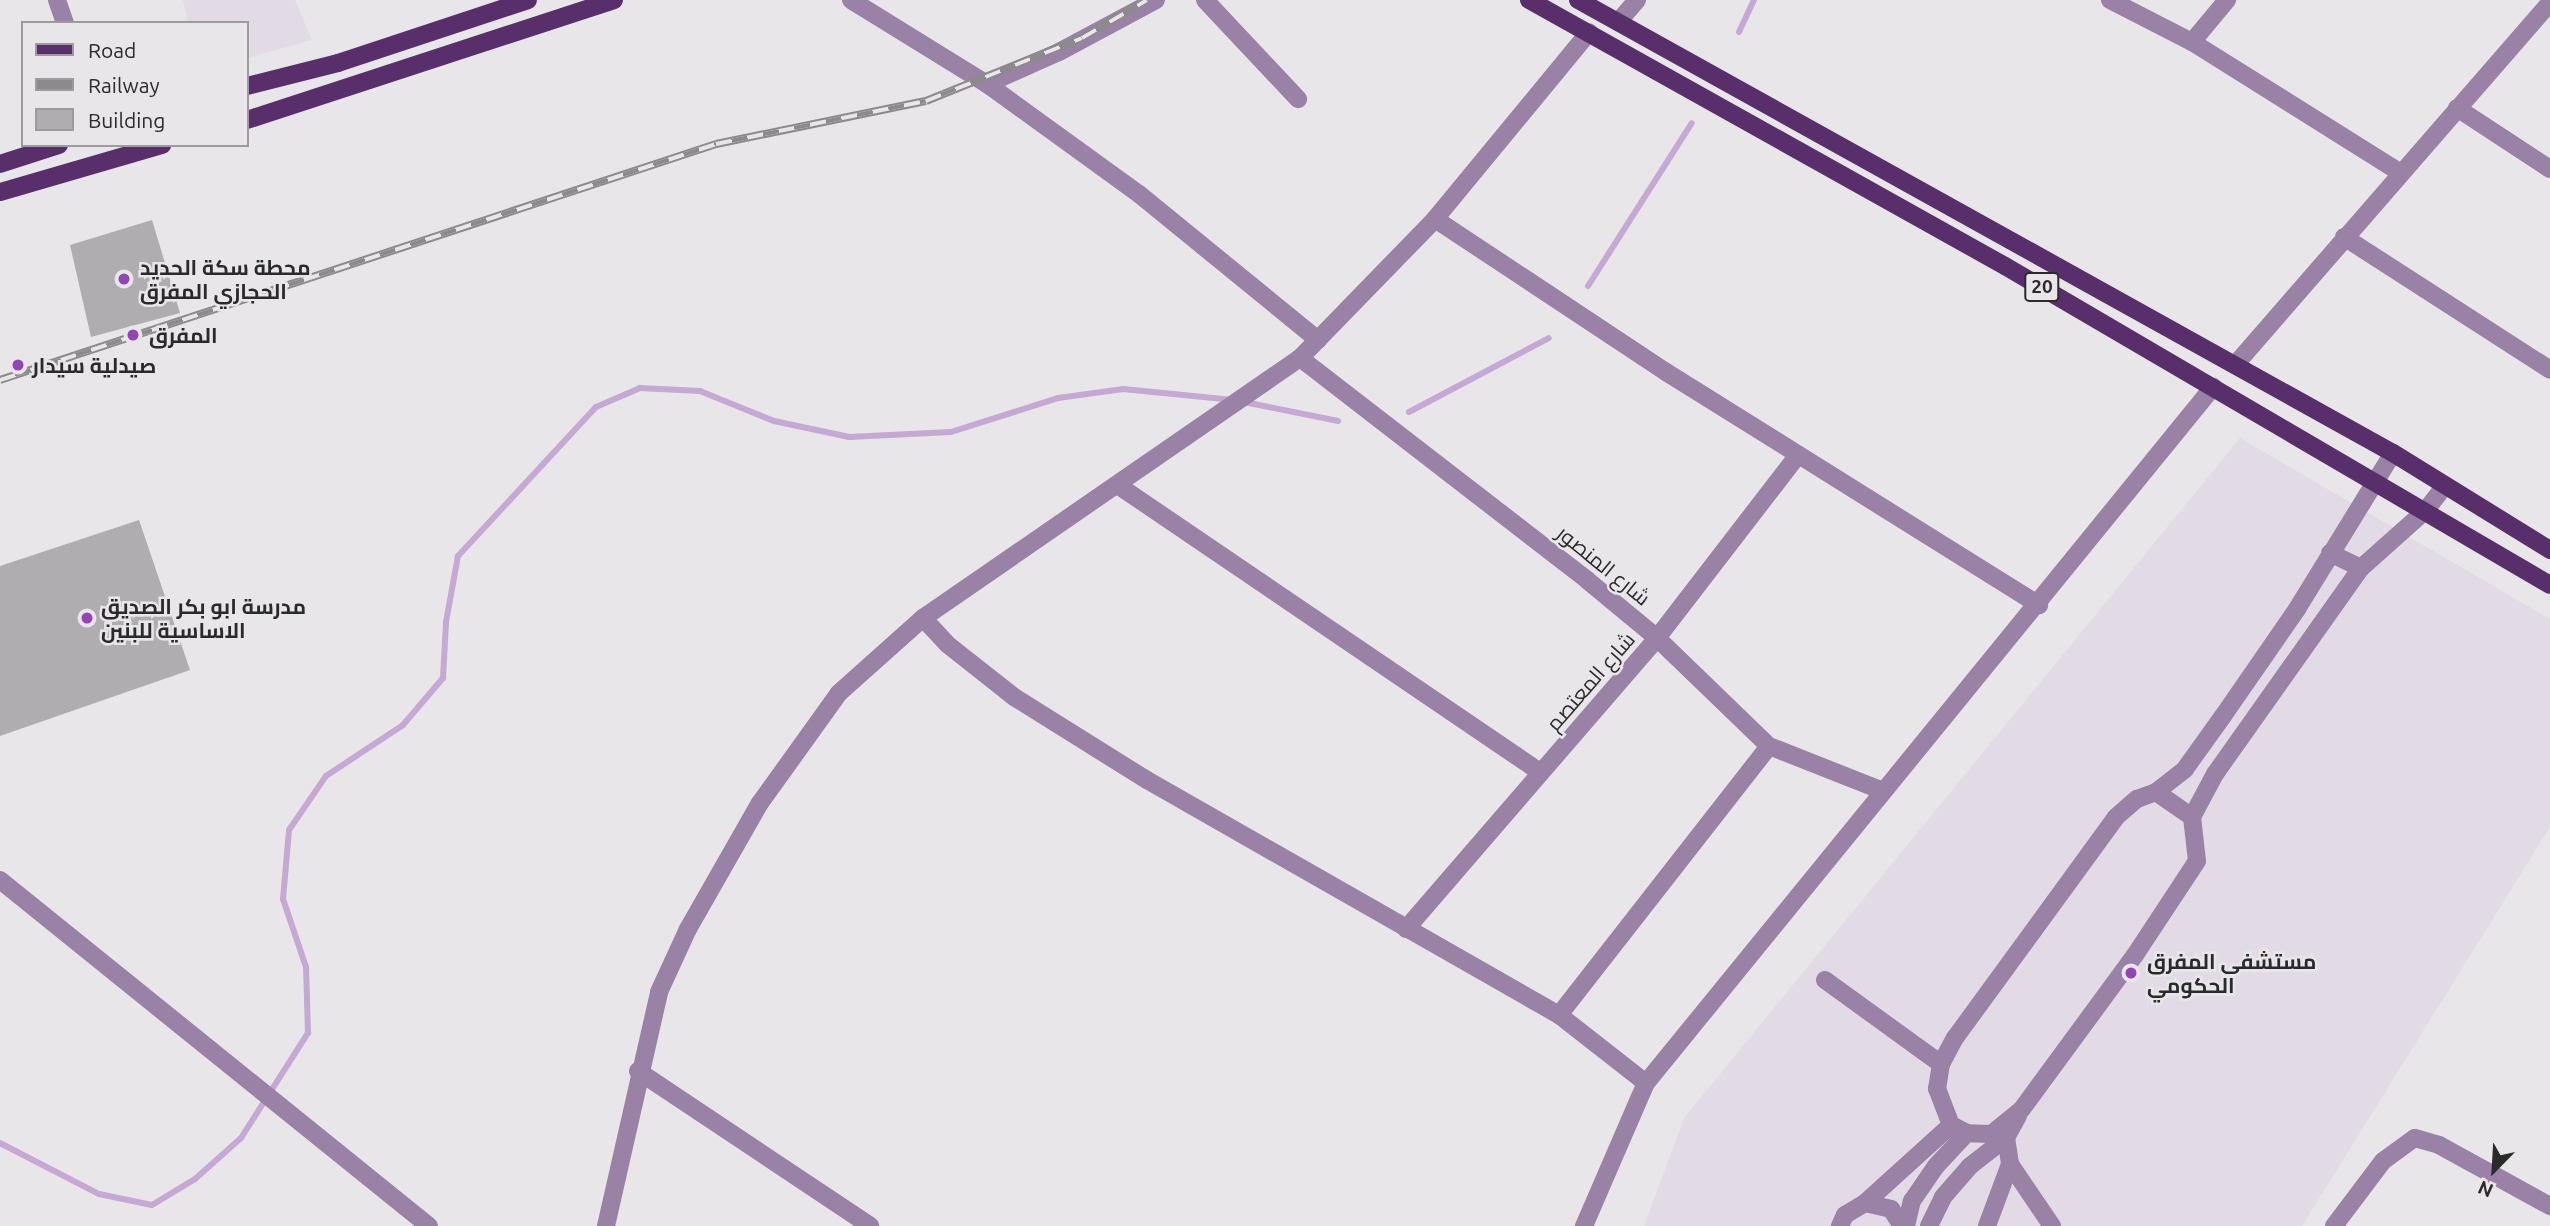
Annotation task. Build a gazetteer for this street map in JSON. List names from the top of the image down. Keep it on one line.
{"streets":{"main road":["20"],"street":["شارع المنصور","شارع المعتصم"]},"crossings":[["شارع المنصور","شارع المعتصم"]],"places":["محطة سكة الحديد الحجازي المفرق","المفرق","صيدلية سيدار","مدرسة ابو بكر الصديق الاساسية للبنين","مستشفى المفرق الحكومي"],"legend":["Road","Railway","Building"],"north":"bottom left"}
